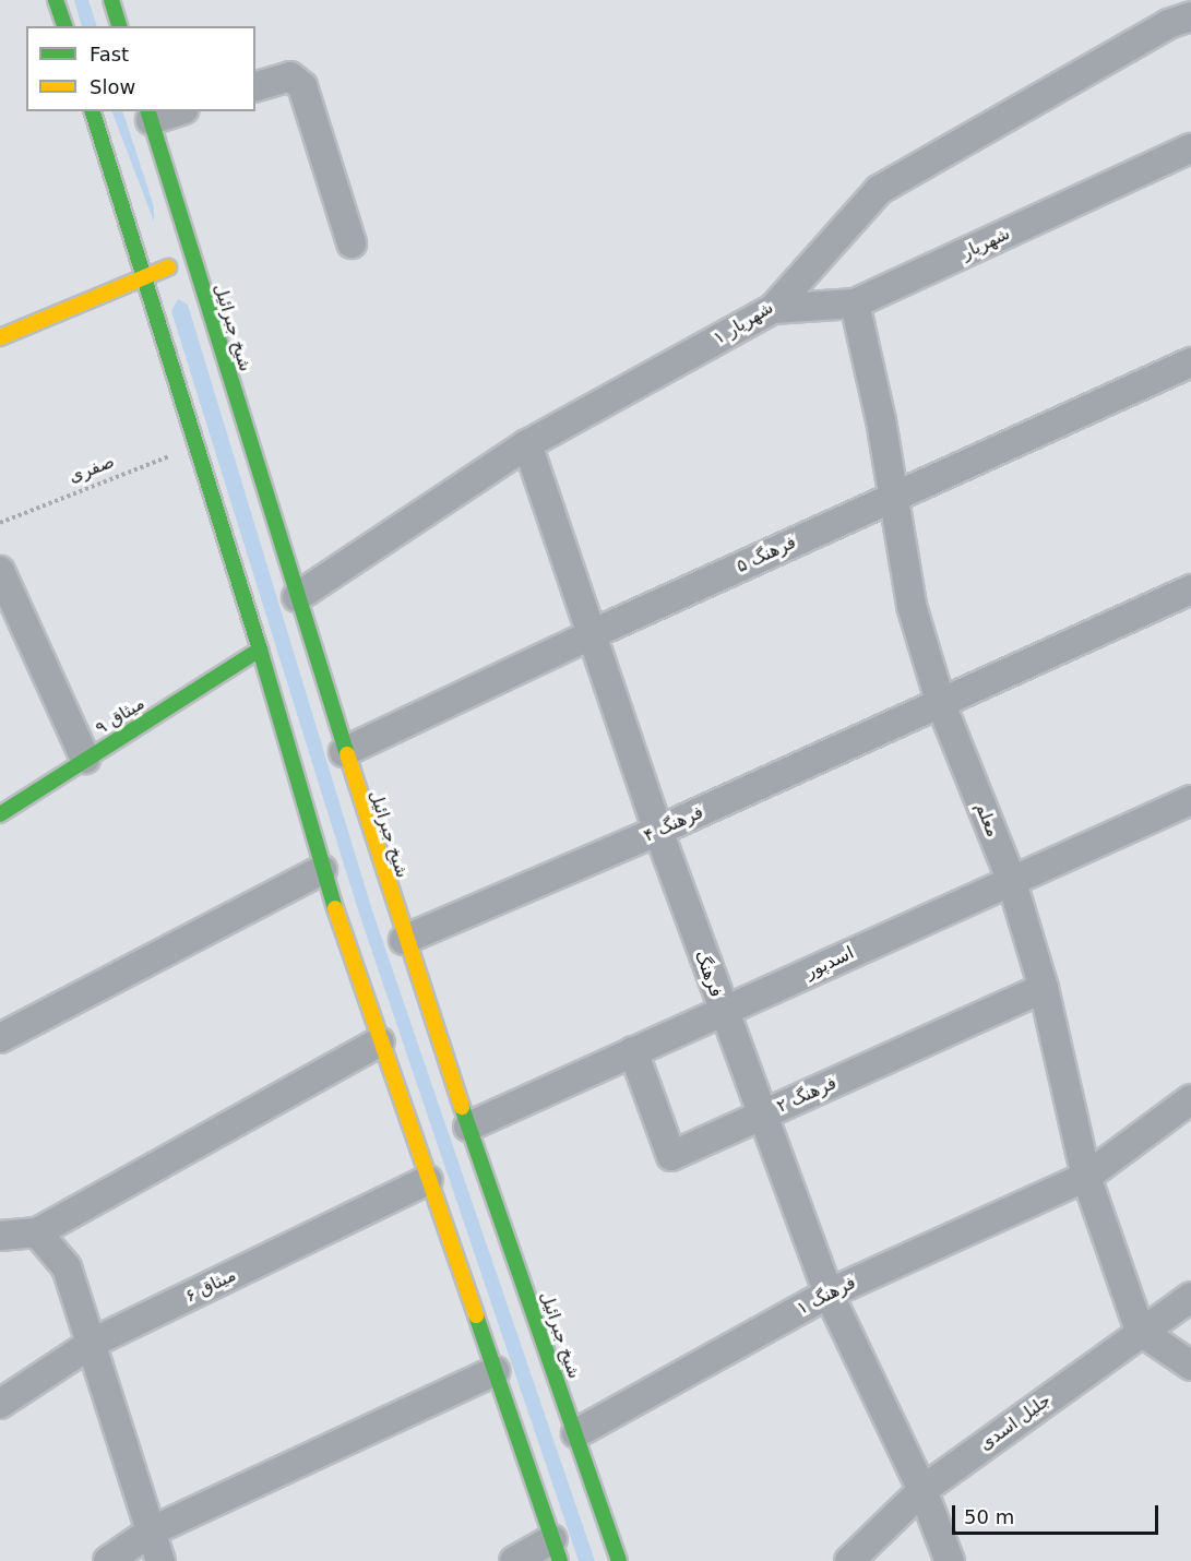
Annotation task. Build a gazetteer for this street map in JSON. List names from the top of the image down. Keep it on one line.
{"streets":{"street":["شهریار","شهریار ۱","شیخ جبرائیل","فرهنگ ۵","میثاق ۹","معلم","فرهنگ ۴","اسدپور","فرهنگ","فرهنگ ۲","میثاق ۶","فرهنگ ۱","جلیل اسدی"],"path":["صفری"]},"crossings":[["شهریار","شهریار ۱"],["شهریار","معلم"],["شهریار ۱","شیخ جبرائیل"],["شهریار ۱","فرهنگ"],["شیخ جبرائیل","فرهنگ ۵"],["شیخ جبرائیل","فرهنگ ۴"],["شیخ جبرائیل","اسدپور"],["شیخ جبرائیل","فرهنگ ۱"],["فرهنگ ۵","معلم"],["فرهنگ ۵","فرهنگ"],["معلم","فرهنگ ۴"],["معلم","اسدپور"],["معلم","فرهنگ ۲"],["معلم","فرهنگ ۱"],["معلم","جلیل اسدی"],["فرهنگ ۴","فرهنگ"],["اسدپور","فرهنگ"],["اسدپور","فرهنگ ۲"],["فرهنگ","فرهنگ ۲"],["فرهنگ","فرهنگ ۱"],["فرهنگ","جلیل اسدی"]],"legend":["Fast","Slow"],"scale_bar":"50 m"}
